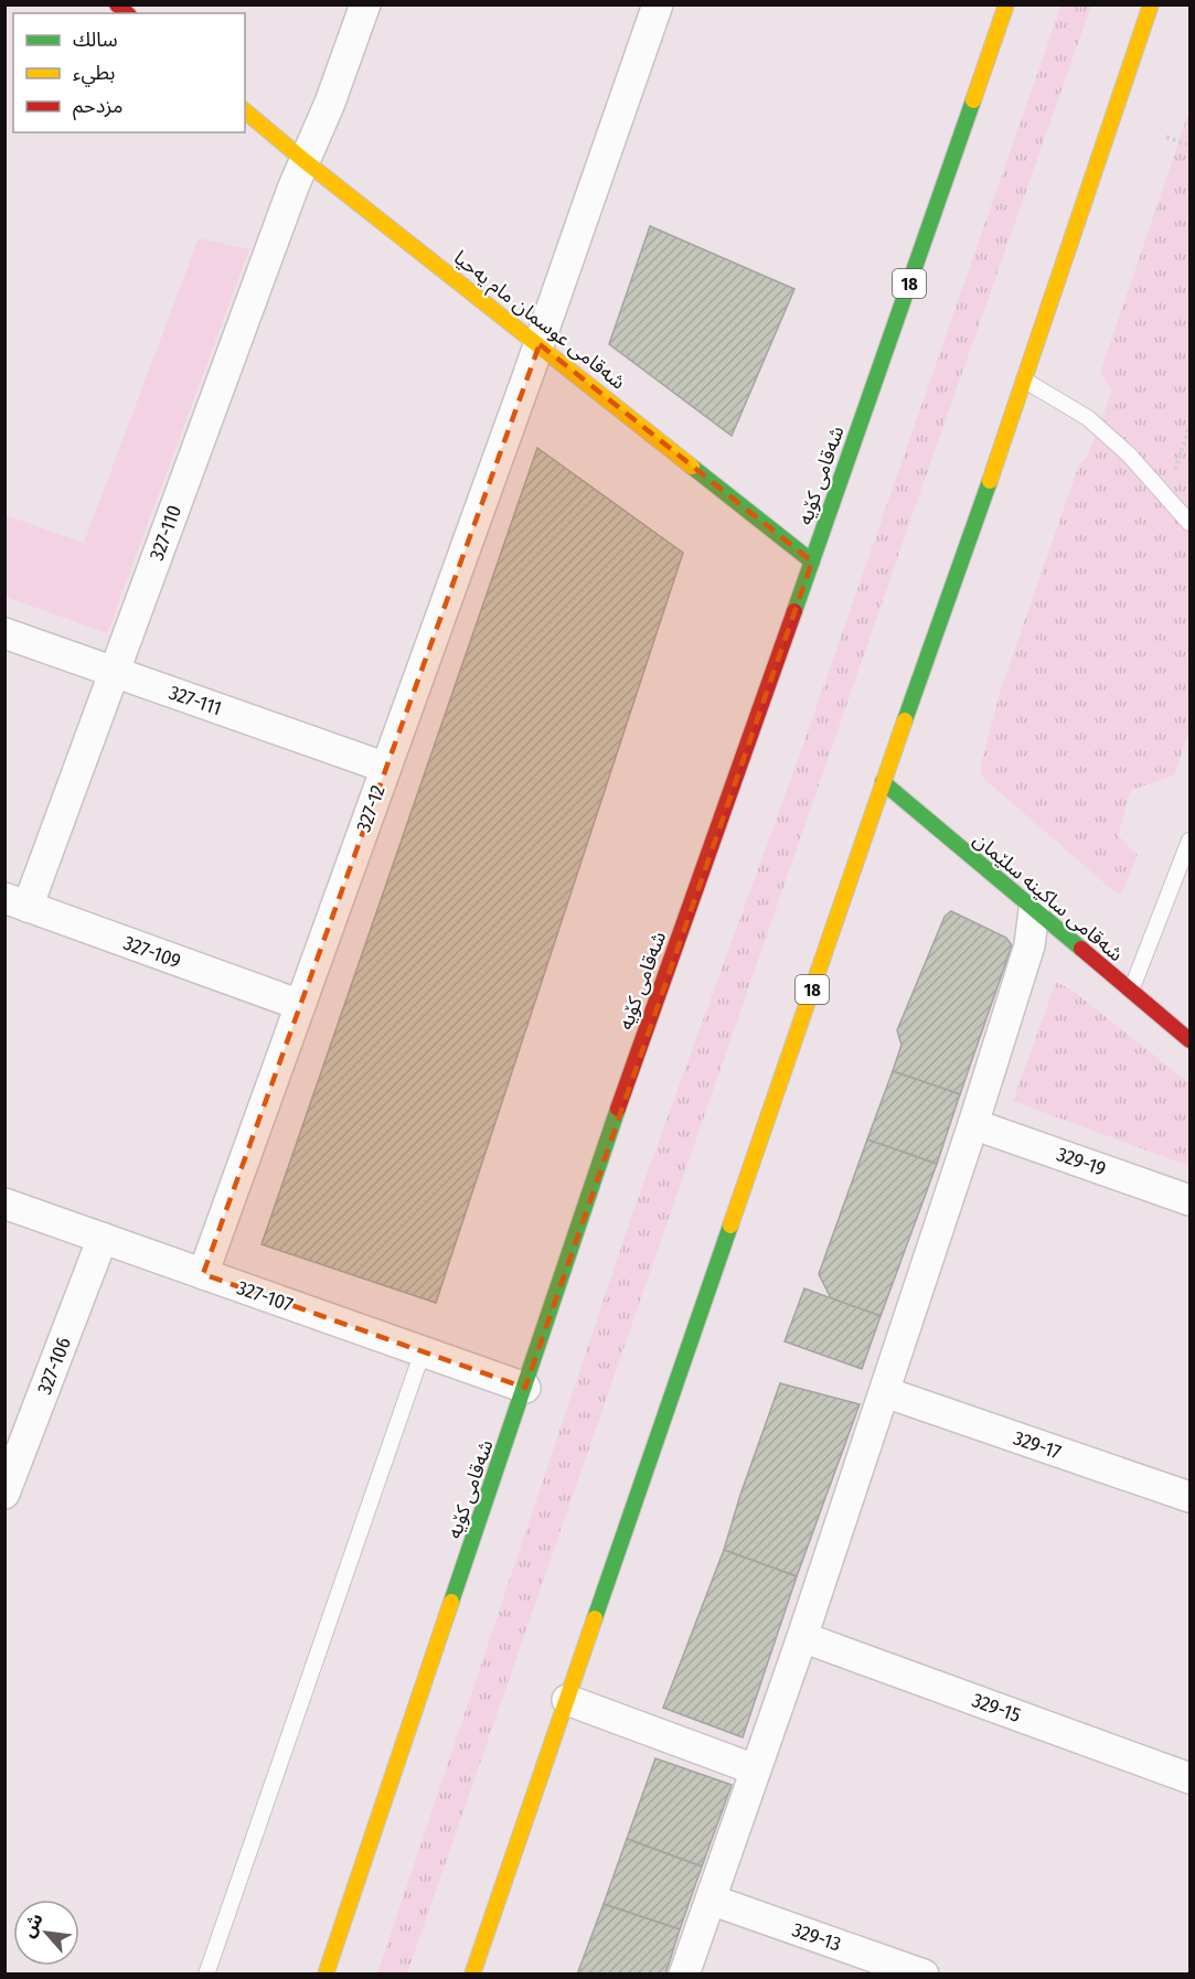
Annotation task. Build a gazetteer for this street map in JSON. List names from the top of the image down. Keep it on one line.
{"streets":{"main road":["18","شەقامی عوسمان مام یەحیا","شەقامی کۆیە","شەقامی ساکینە سلێمان"],"street":["327-110","327-111","327-12","327-109","329-19","327-107","327-106","329-17","329-15","329-13"]},"crossings":[["18","شەقامی ساکینە سلێمان"],["شەقامی عوسمان مام یەحیا","شەقامی کۆیە"],["شەقامی عوسمان مام یەحیا","327-110"],["شەقامی عوسمان مام یەحیا","327-12"],["شەقامی کۆیە","327-107"],["327-110","327-111"],["327-110","327-109"],["327-111","327-12"],["327-12","327-109"],["327-12","327-107"],["327-107","327-106"]],"legend":["سالك","بطيء","مزدحم"],"north":"top left"}
